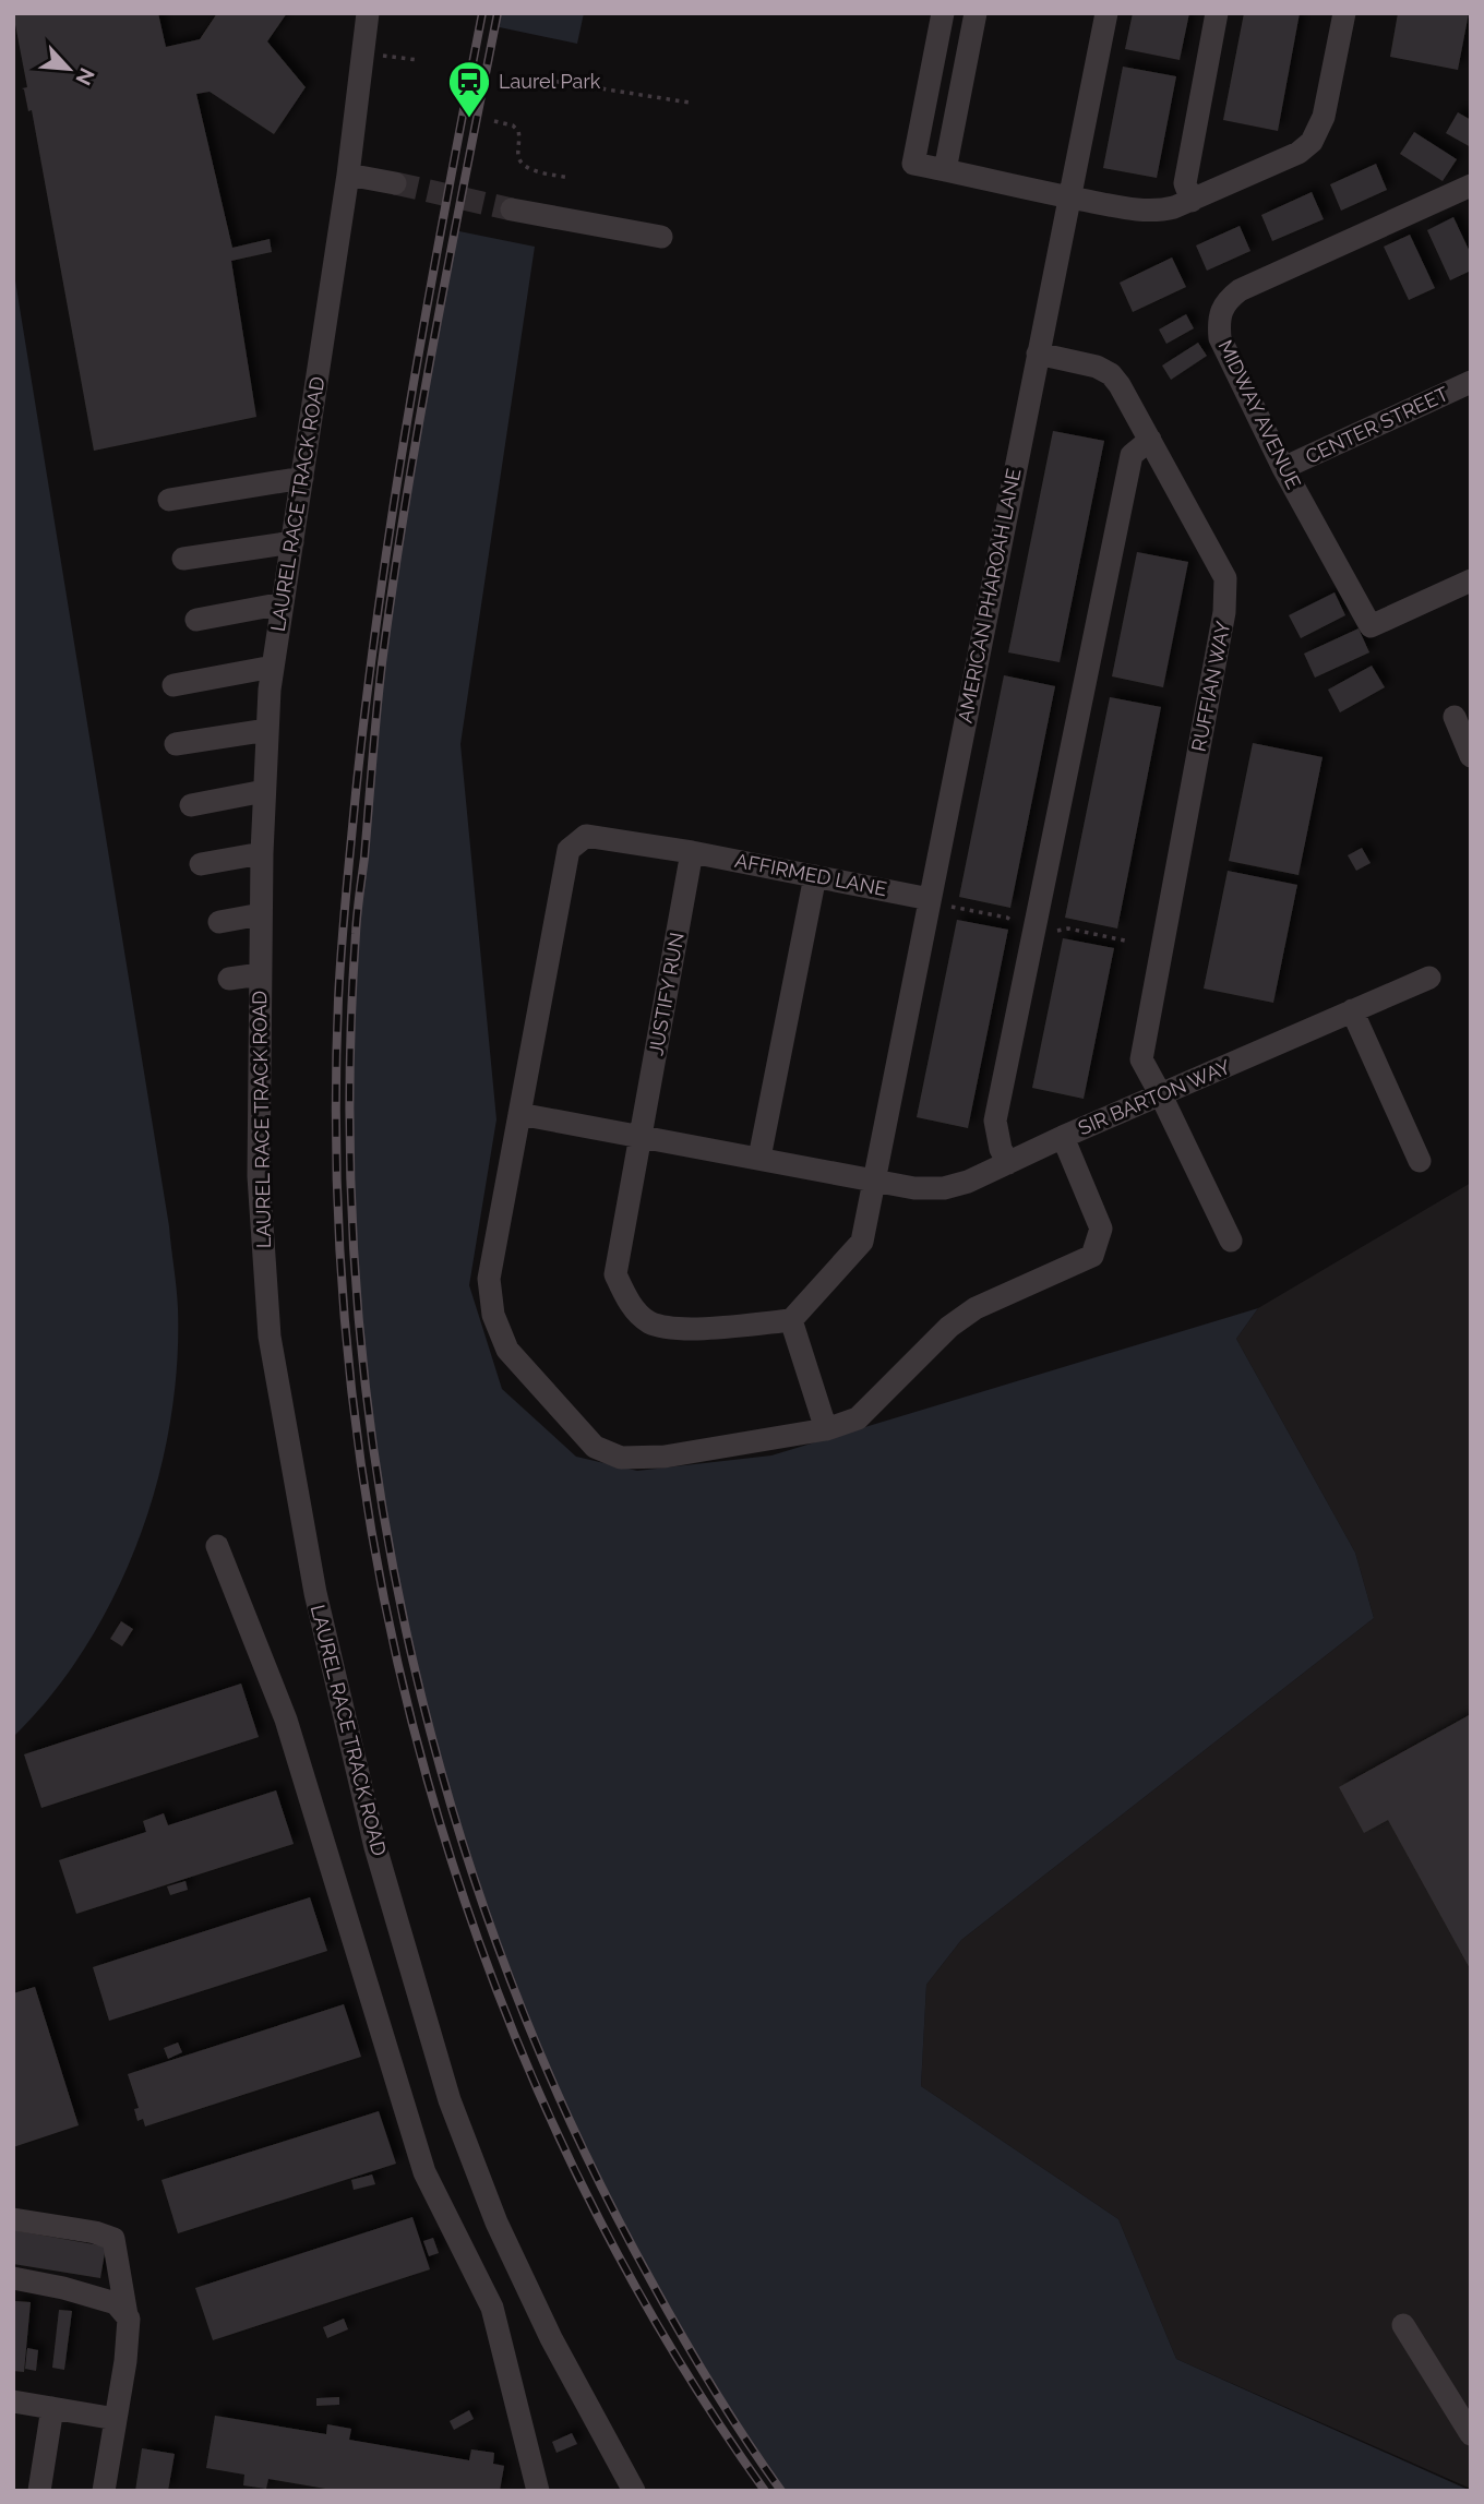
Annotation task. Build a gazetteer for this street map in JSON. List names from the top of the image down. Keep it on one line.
{"streets":{"street":["MIDWAY AVENUE","CENTER STREET","LAUREL RACE TRACK ROAD","AMERICAN PHAROAH LANE","RUFFIAN WAY","AFFIRMED LANE","JUSTIFY RUN","SIR BARTON WAY"]},"crossings":[["MIDWAY AVENUE","CENTER STREET"],["AMERICAN PHAROAH LANE","RUFFIAN WAY"],["AMERICAN PHAROAH LANE","AFFIRMED LANE"],["AMERICAN PHAROAH LANE","JUSTIFY RUN"],["AMERICAN PHAROAH LANE","SIR BARTON WAY"],["RUFFIAN WAY","SIR BARTON WAY"],["AFFIRMED LANE","JUSTIFY RUN"],["AFFIRMED LANE","SIR BARTON WAY"],["JUSTIFY RUN","SIR BARTON WAY"]],"places":{"station":["Laurel Park"]},"north":"bottom right"}
